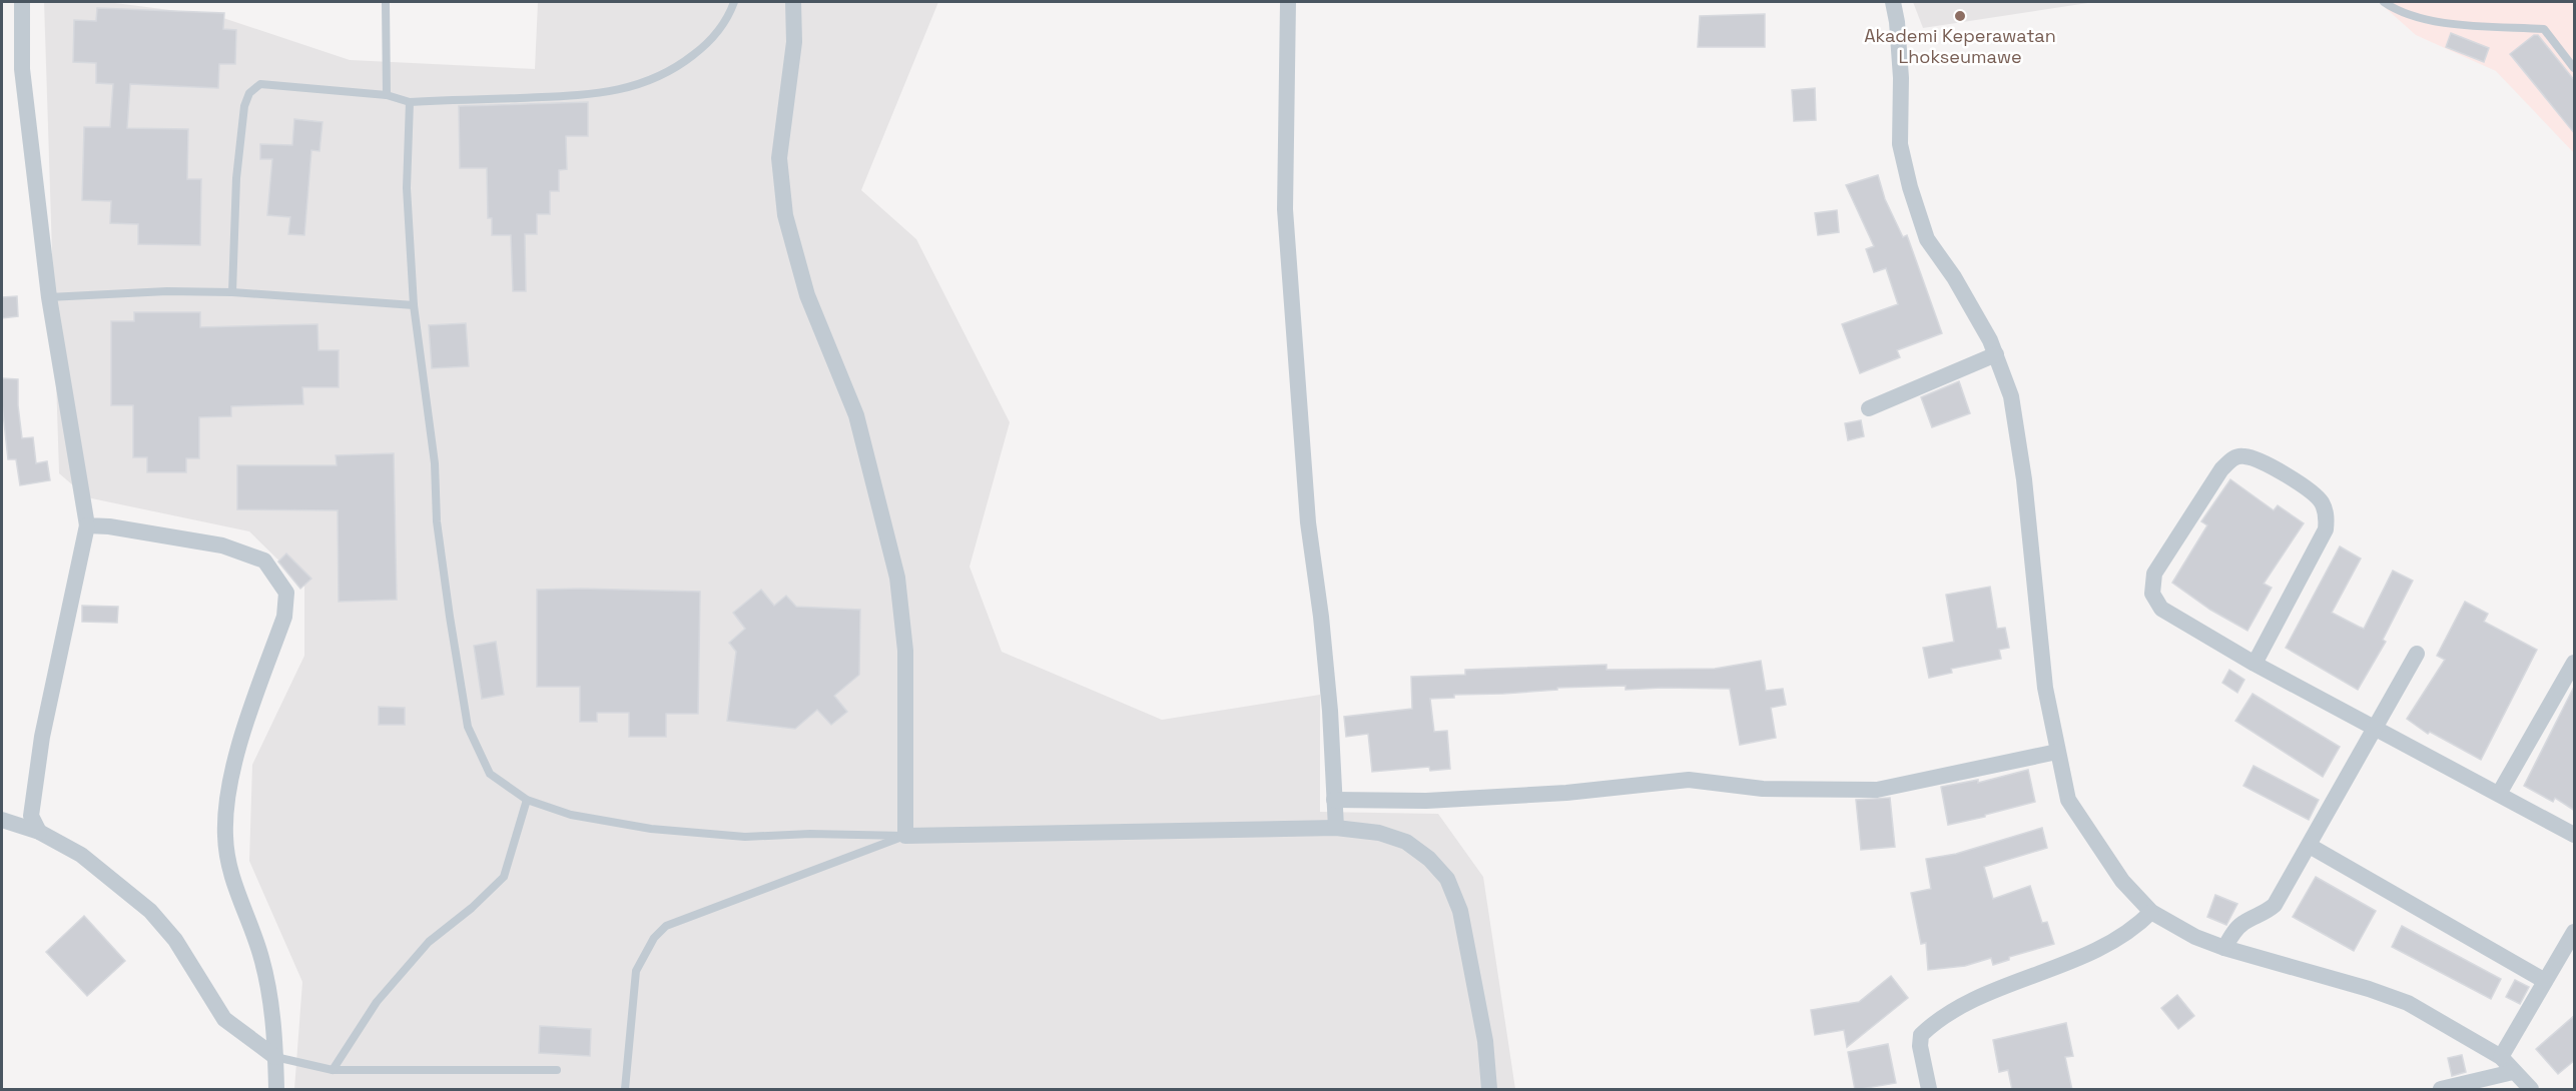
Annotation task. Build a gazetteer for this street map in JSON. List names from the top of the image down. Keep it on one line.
{"places":["Akademi Keperawatan Lhokseumawe"]}
